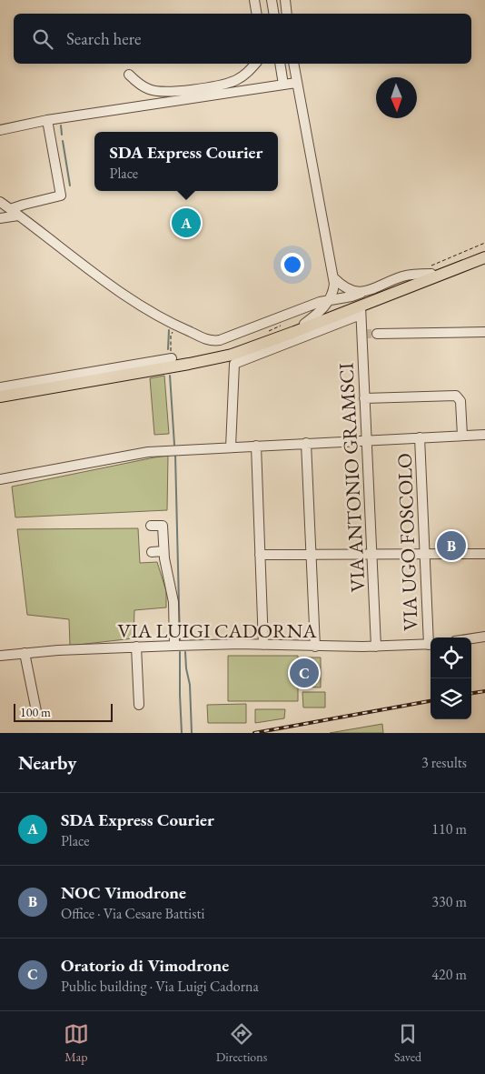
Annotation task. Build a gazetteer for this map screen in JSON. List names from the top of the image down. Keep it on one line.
{"streets":{"street":["VIA ANTONIO GRAMSCI","VIA UGO FOSCOLO","VIA LUIGI CADORNA"]},"crossings":[["VIA ANTONIO GRAMSCI","VIA LUIGI CADORNA"]],"scale_bar":"100 m","north":"bottom","page":{"search":"Search here","popup":["SDA Express Courier","Place"],"pins":["A","B","C"],"scale":"100 m","heading":["Nearby","3 results"],"list":[{"mark":"A","name":"SDA Express Courier","note":"Place","value":"110 m"},{"mark":"B","name":"NOC Vimodrone","note":"Office · Via Cesare Battisti","value":"330 m"},{"mark":"C","name":"Oratorio di Vimodrone","note":"Public building · Via Luigi Cadorna","value":"420 m"}],"nav":["Map","Directions","Saved"]}}
